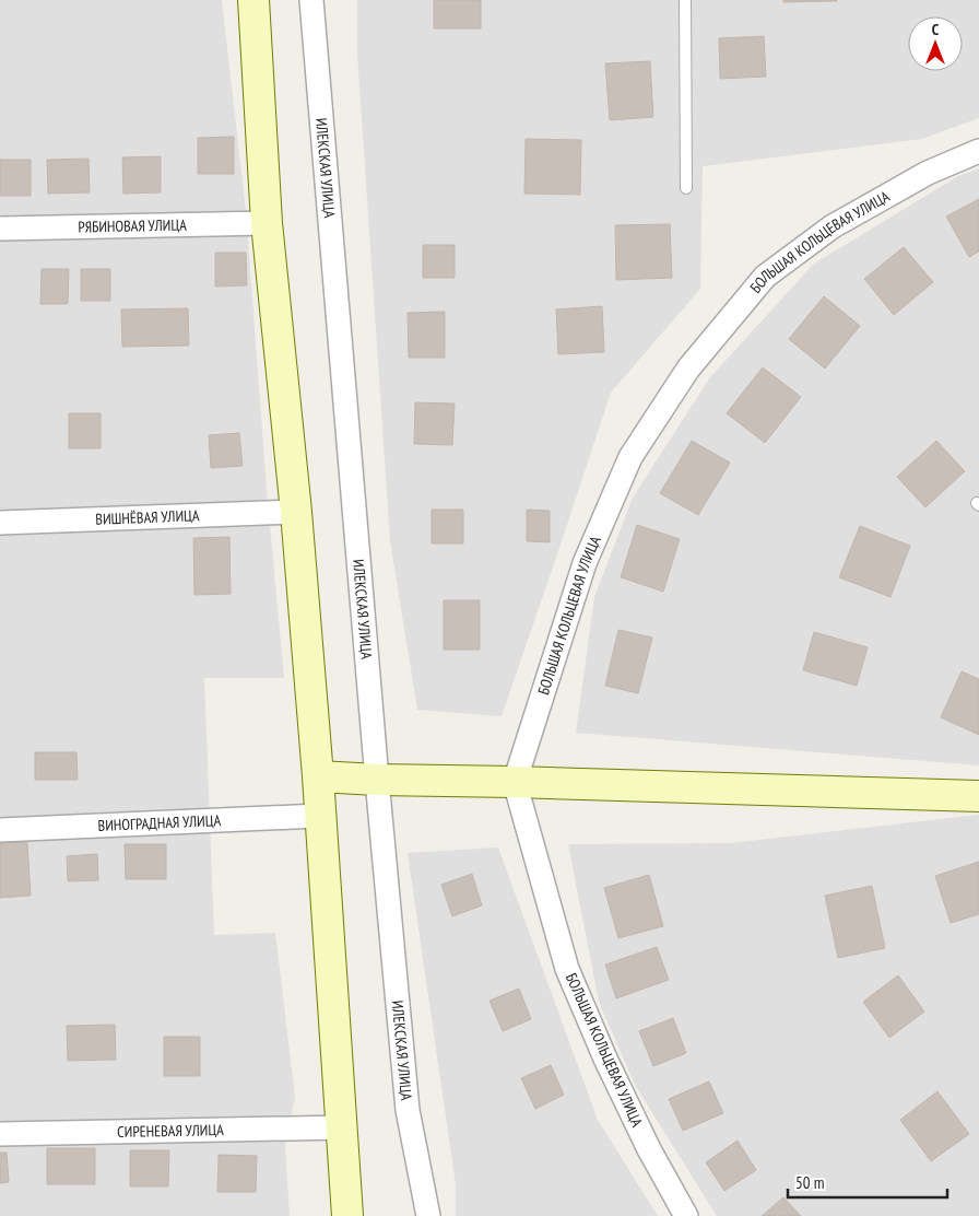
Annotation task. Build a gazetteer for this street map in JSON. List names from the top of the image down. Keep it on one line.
{"streets":{"street":["ИЛЕКСКАЯ УЛИЦА","РЯБИНОВАЯ УЛИЦА","БОЛЬШАЯ КОЛЬЦЕВАЯ УЛИЦА","ВИШНЁВАЯ УЛИЦА","ВИНОГРАДНАЯ УЛИЦА","СИРЕНЕВАЯ УЛИЦА"]},"scale_bar":"50 m","north":"top"}
